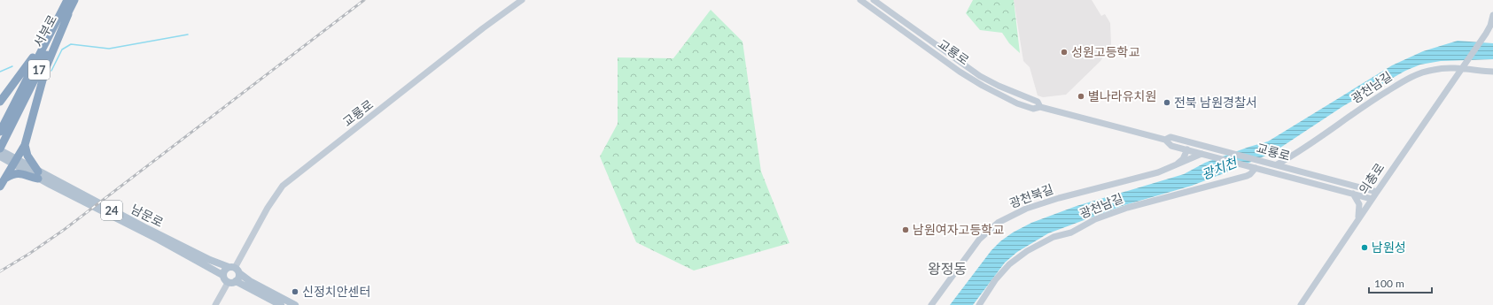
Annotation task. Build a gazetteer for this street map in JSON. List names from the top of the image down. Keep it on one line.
{"streets":{"highway":["서부로","17"],"main road":["24","남문로"],"street":["교룡로","광천남길","의총로","광천북길"]},"crossings":[["서부로","남문로"],["교룡로","광천남길"],["교룡로","의총로"],["교룡로","광천북길"],["교룡로","남문로"],["광천남길","의총로"]],"districts":["왕정동"],"water":["광치천"],"places":["성원고등학교","별나라유치원","전북 남원경찰서","남원여자고등학교","남원성","신정치안센터"],"scale_bar":"100 m"}
